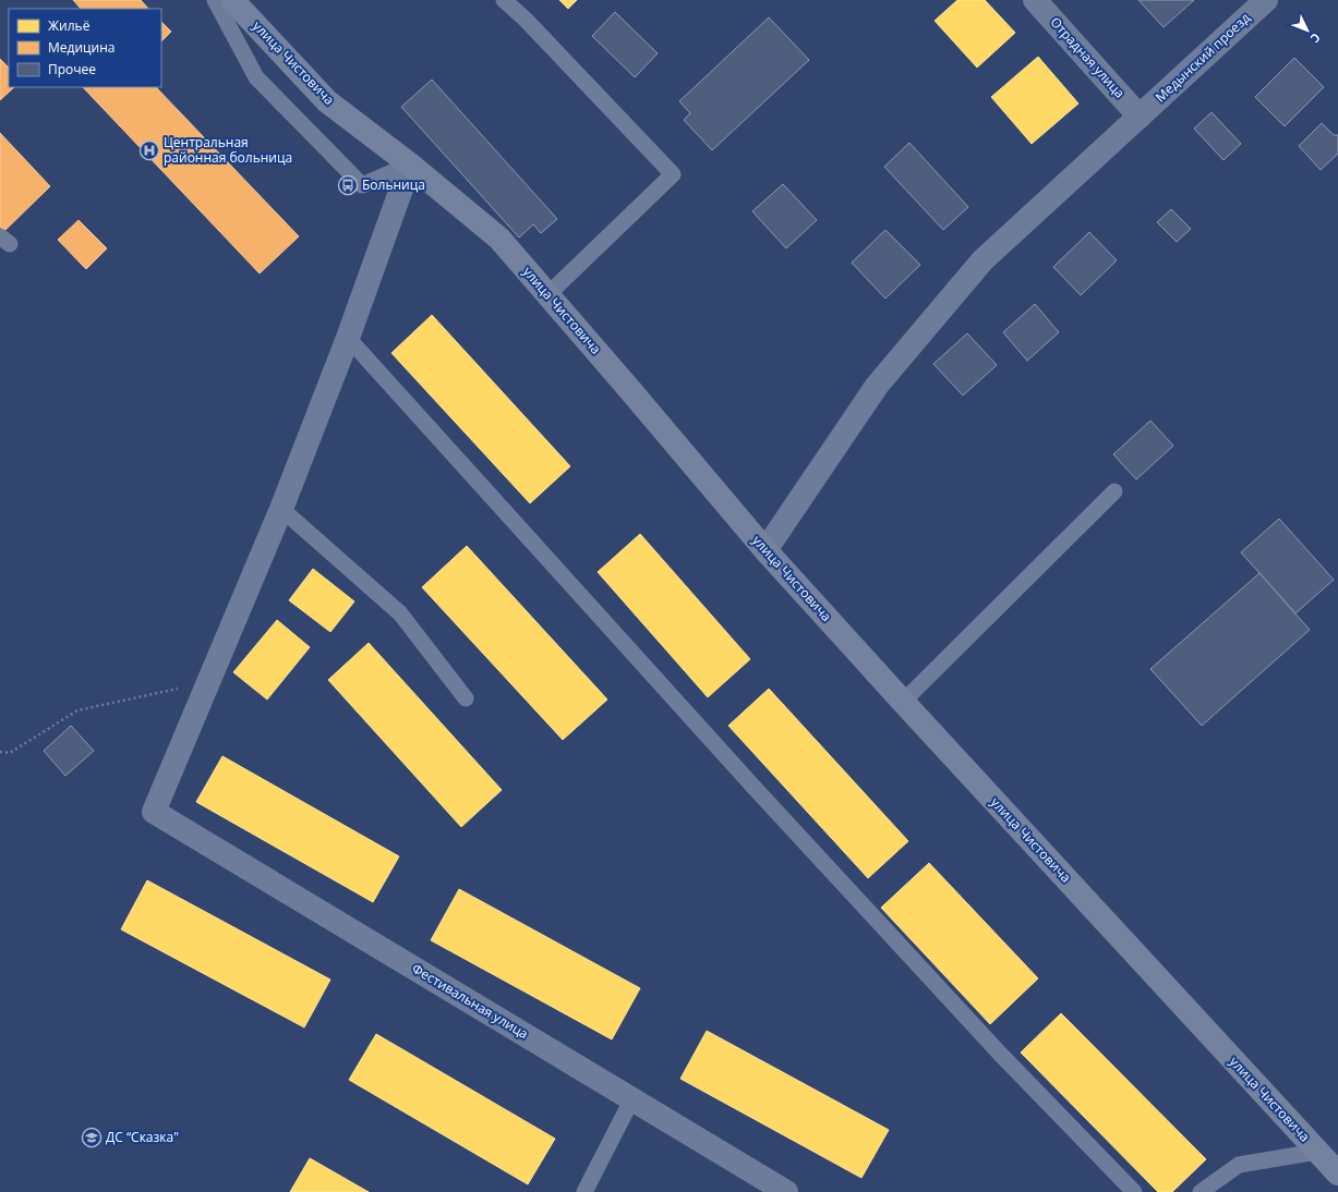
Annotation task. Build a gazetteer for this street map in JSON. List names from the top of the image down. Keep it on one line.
{"streets":{"street":["Отрадная улица","Медынский проезд","улица Чистовича","Фестивальная улица"]},"crossings":[["Отрадная улица","Медынский проезд"],["Медынский проезд","улица Чистовича"]],"places":{"hospital":["Центральная районная больница"],"bus stop":["Больница"],"school or university":["ДС “Сказка\""]},"legend":["Жильё","Медицина","Прочее"],"north":"bottom right"}
